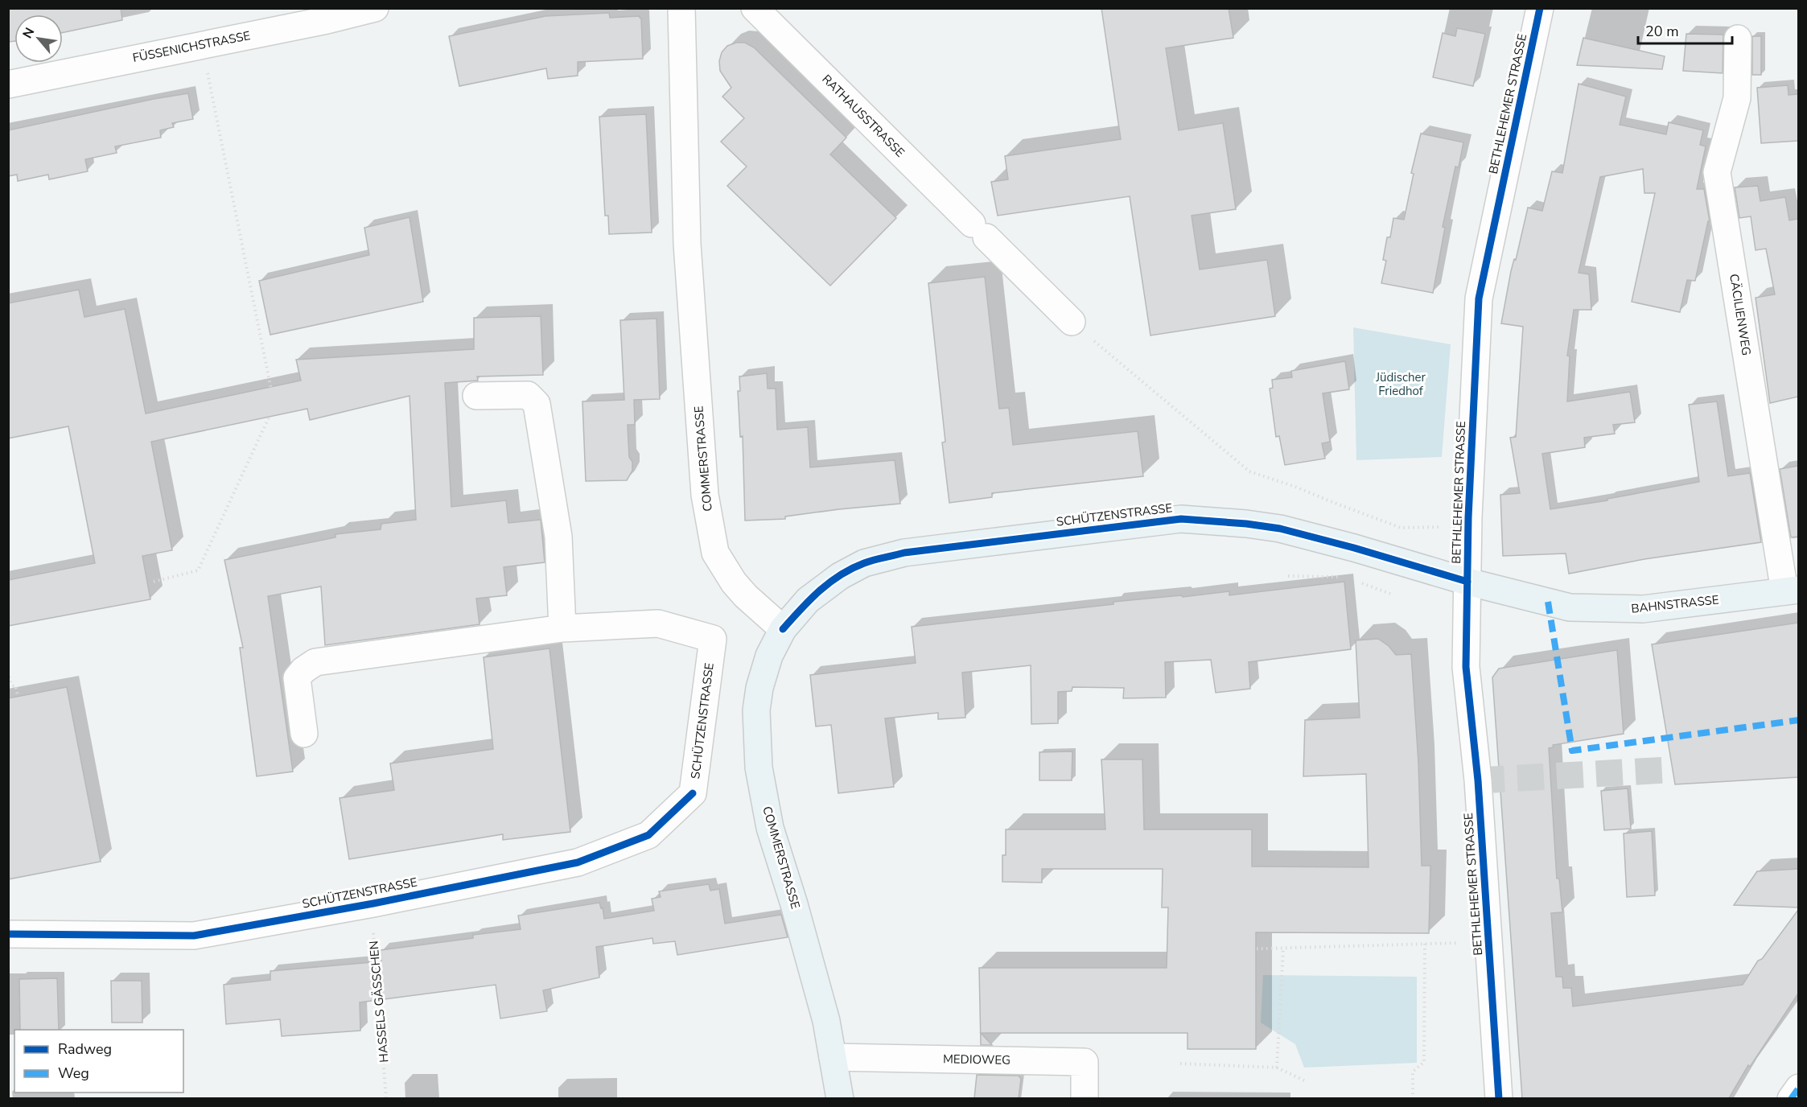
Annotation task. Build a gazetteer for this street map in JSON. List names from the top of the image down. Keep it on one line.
{"streets":{"main road":["COMMERSTRASSE","SCHÜTZENSTRASSE","BAHNSTRASSE"],"street":["FÜSSENICHSTRASSE","BETHLEHEMER STRASSE","RATHAUSSTRASSE","CÄCILIENWEG","MEDIOWEG"],"path":["HASSELS GÄSSCHEN"]},"crossings":[["BETHLEHEMER STRASSE","SCHÜTZENSTRASSE"],["BETHLEHEMER STRASSE","BAHNSTRASSE"],["CÄCILIENWEG","BAHNSTRASSE"],["COMMERSTRASSE","SCHÜTZENSTRASSE"],["COMMERSTRASSE","MEDIOWEG"],["SCHÜTZENSTRASSE","BAHNSTRASSE"],["SCHÜTZENSTRASSE","HASSELS GÄSSCHEN"]],"parks":["Jüdischer Friedhof"],"legend":["Radweg","Weg"],"scale_bar":"20 m","north":"top left"}
